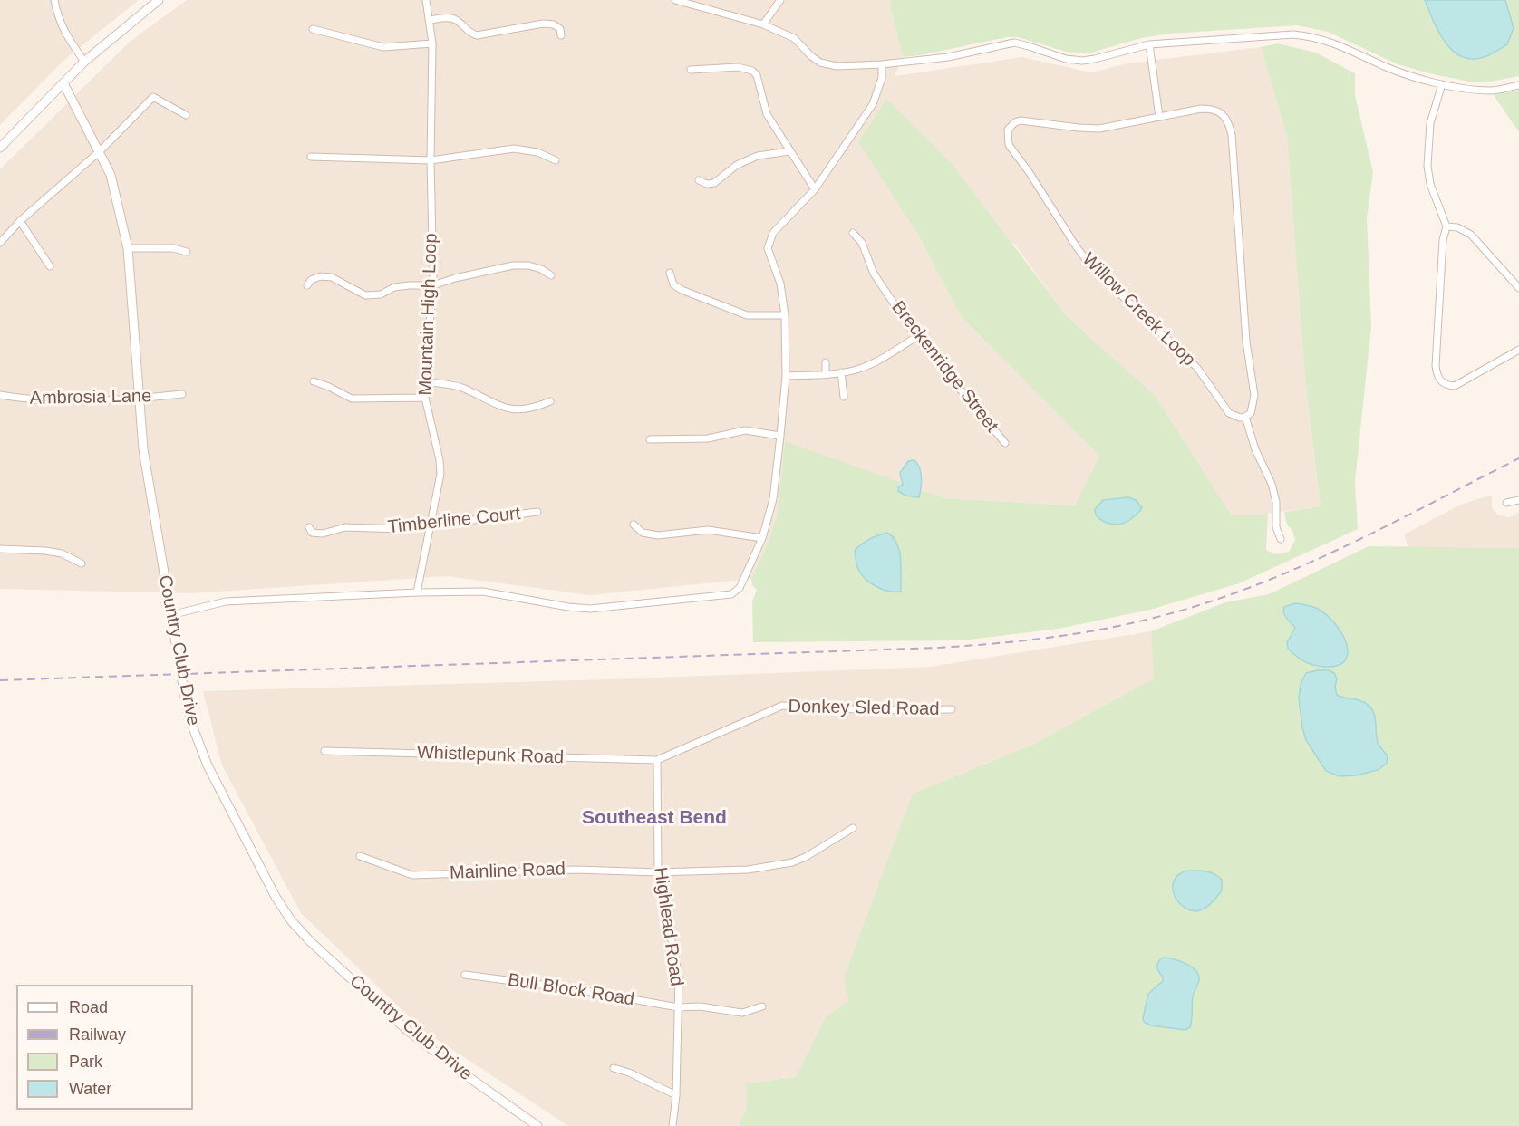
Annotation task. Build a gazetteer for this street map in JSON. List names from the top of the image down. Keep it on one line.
{"streets":{"street":["Willow Creek Loop","Mountain High Loop","Breckenridge Street","Ambrosia Lane","Timberline Court","Country Club Drive","Donkey Sled Road","Whistlepunk Road","Mainline Road","Highlead Road","Bull Block Road"]},"crossings":[["Mountain High Loop","Timberline Court"],["Ambrosia Lane","Country Club Drive"],["Donkey Sled Road","Whistlepunk Road"],["Donkey Sled Road","Highlead Road"],["Whistlepunk Road","Highlead Road"],["Mainline Road","Highlead Road"],["Highlead Road","Bull Block Road"]],"districts":["Southeast Bend"],"legend":["Road","Railway","Park","Water"]}
